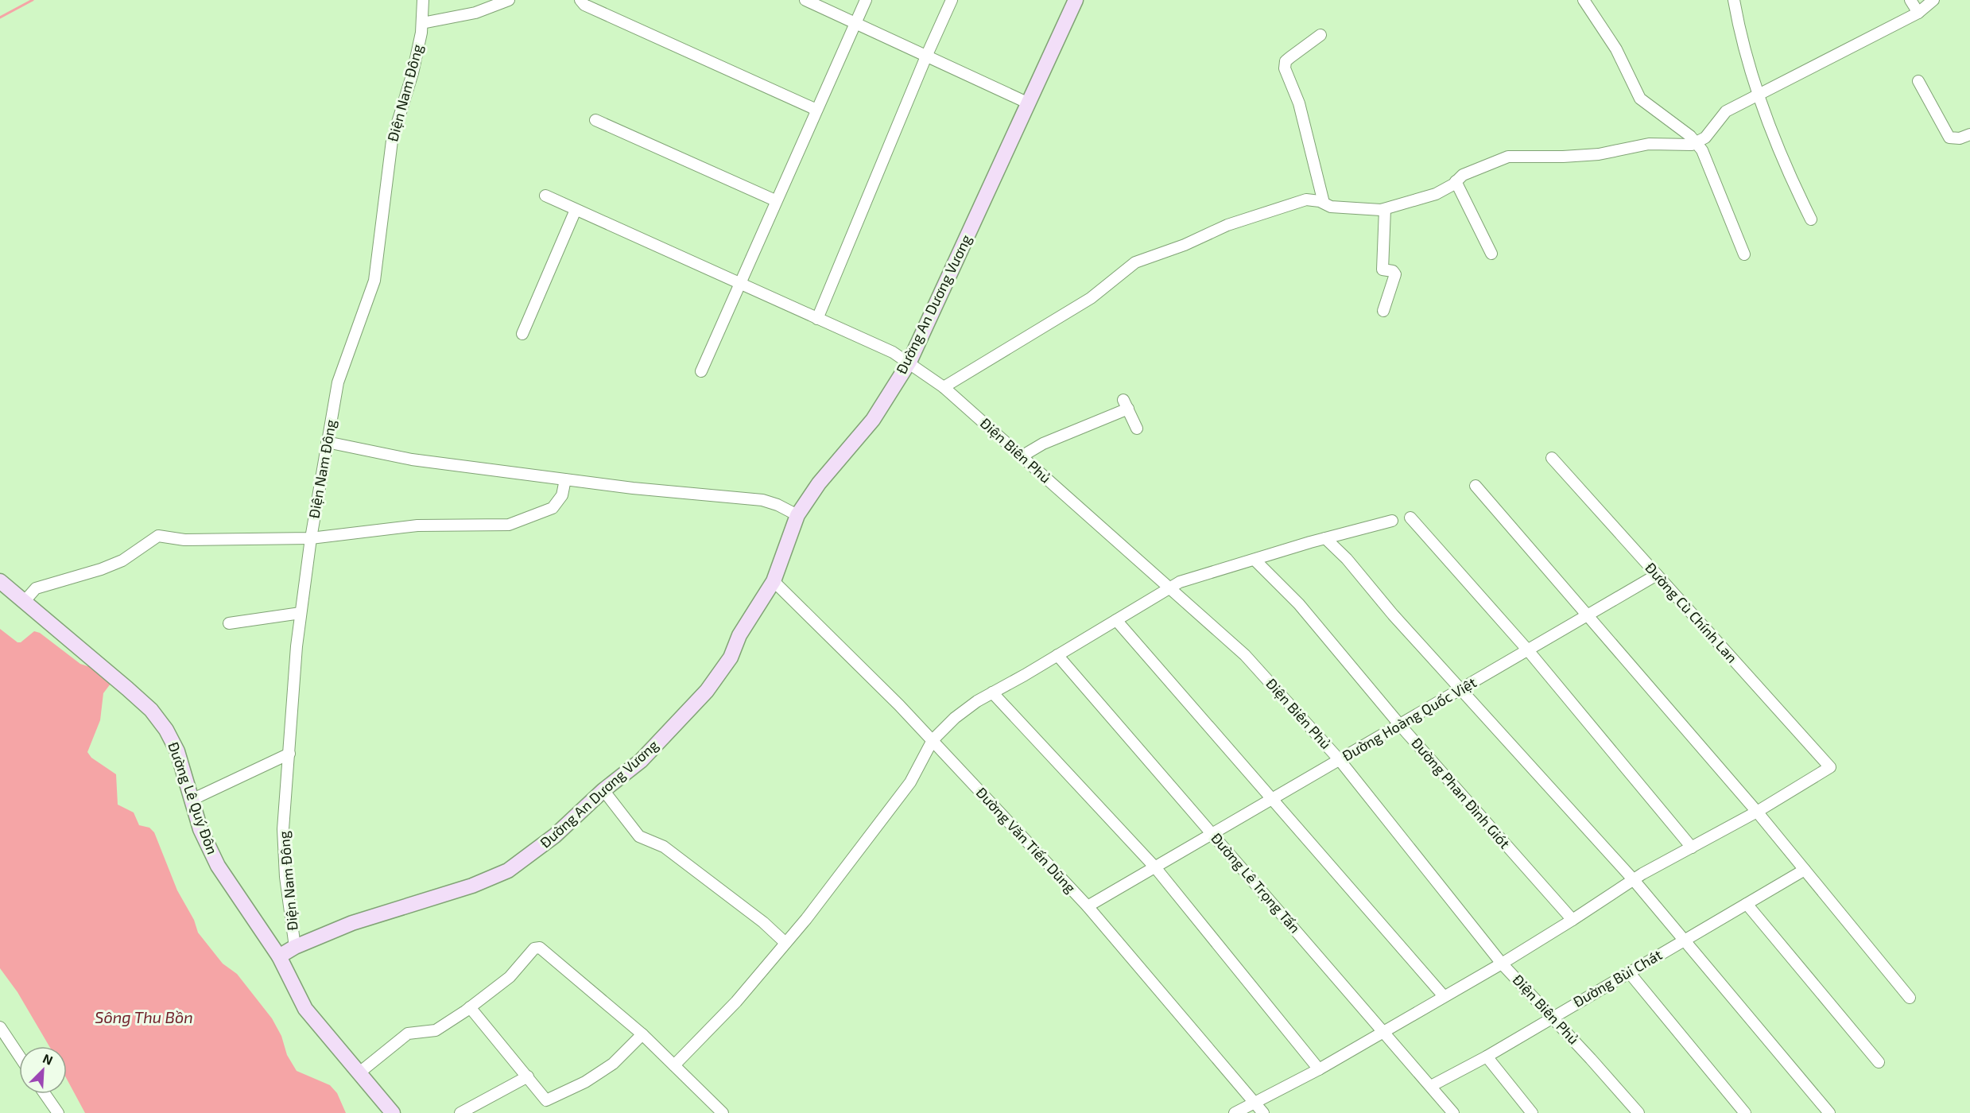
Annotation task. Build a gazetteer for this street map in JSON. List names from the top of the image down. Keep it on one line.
{"streets":{"main road":["Đường An Dương Vương","Đường Lê Quý Đôn"],"street":["Điện Nam Đông","Điện Biên Phủ","Đường Cù Chính Lan","Đường Hoàng Quốc Việt","Đường Phan Đình Giót","Đường Văn Tiến Dũng","Đường Lê Trọng Tấn","Đường Bùi Chát"]},"crossings":[["Điện Nam Đông","Đường An Dương Vương"],["Đường An Dương Vương","Điện Biên Phủ"],["Đường An Dương Vương","Đường Lê Quý Đôn"],["Đường An Dương Vương","Đường Văn Tiến Dũng"],["Điện Biên Phủ","Đường Hoàng Quốc Việt"],["Điện Biên Phủ","Đường Bùi Chát"],["Đường Cù Chính Lan","Đường Hoàng Quốc Việt"],["Đường Hoàng Quốc Việt","Đường Phan Đình Giót"],["Đường Hoàng Quốc Việt","Đường Văn Tiến Dũng"],["Đường Hoàng Quốc Việt","Đường Lê Trọng Tấn"],["Đường Lê Trọng Tấn","Đường Bùi Chát"]],"water":["Sông Thu Bồn"],"north":"top right"}
